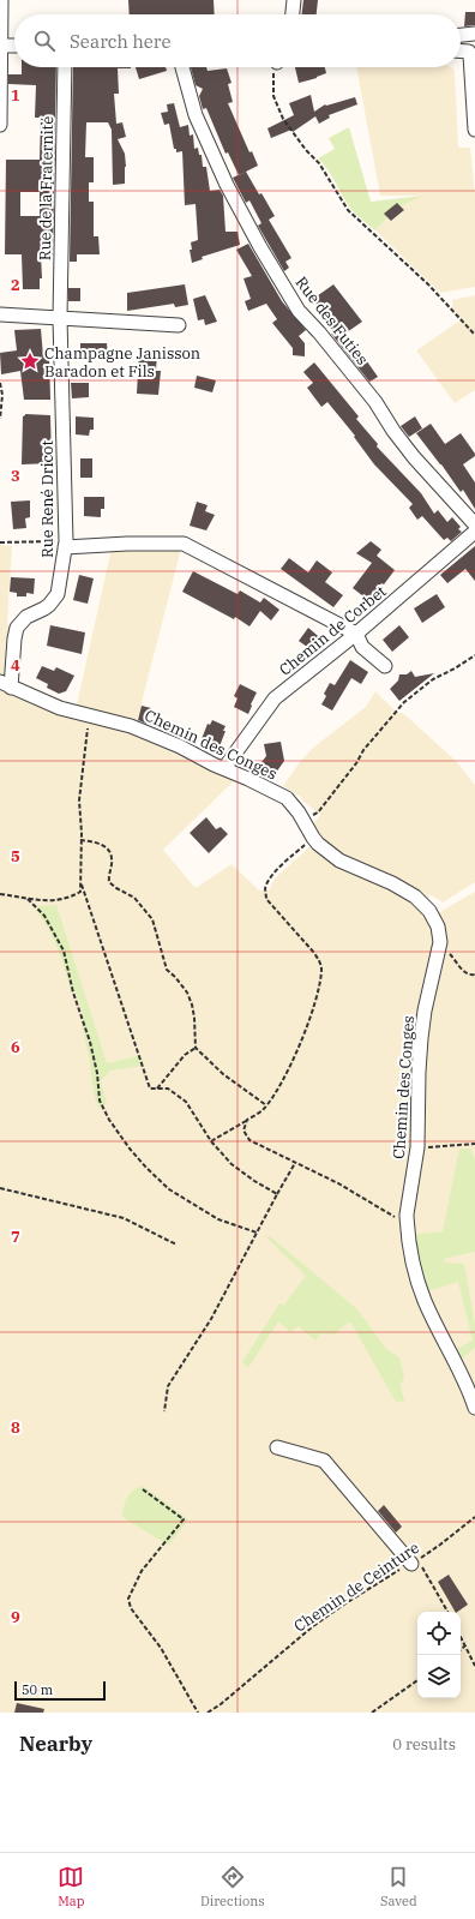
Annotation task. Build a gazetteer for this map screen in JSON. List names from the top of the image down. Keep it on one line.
{"streets":{"street":["Rue de la Fraternité","Rue des Futies","Rue René Dricot","Chemin de Corbet","Chemin des Conges"],"path":["Chemin de Ceinture"]},"crossings":[["Rue de la Fraternité","Rue René Dricot"],["Rue René Dricot","Chemin des Conges"],["Chemin de Corbet","Chemin des Conges"]],"places":{"place":["Champagne Janisson Baradon et Fils"]},"scale_bar":"50 m","page":{"search":"Search here","scale":"50 m","heading":["Nearby","0 results"],"nav":["Map","Directions","Saved"]},"grid":{"rows":["1","2","3","4","5","6","7","8","9"]}}
